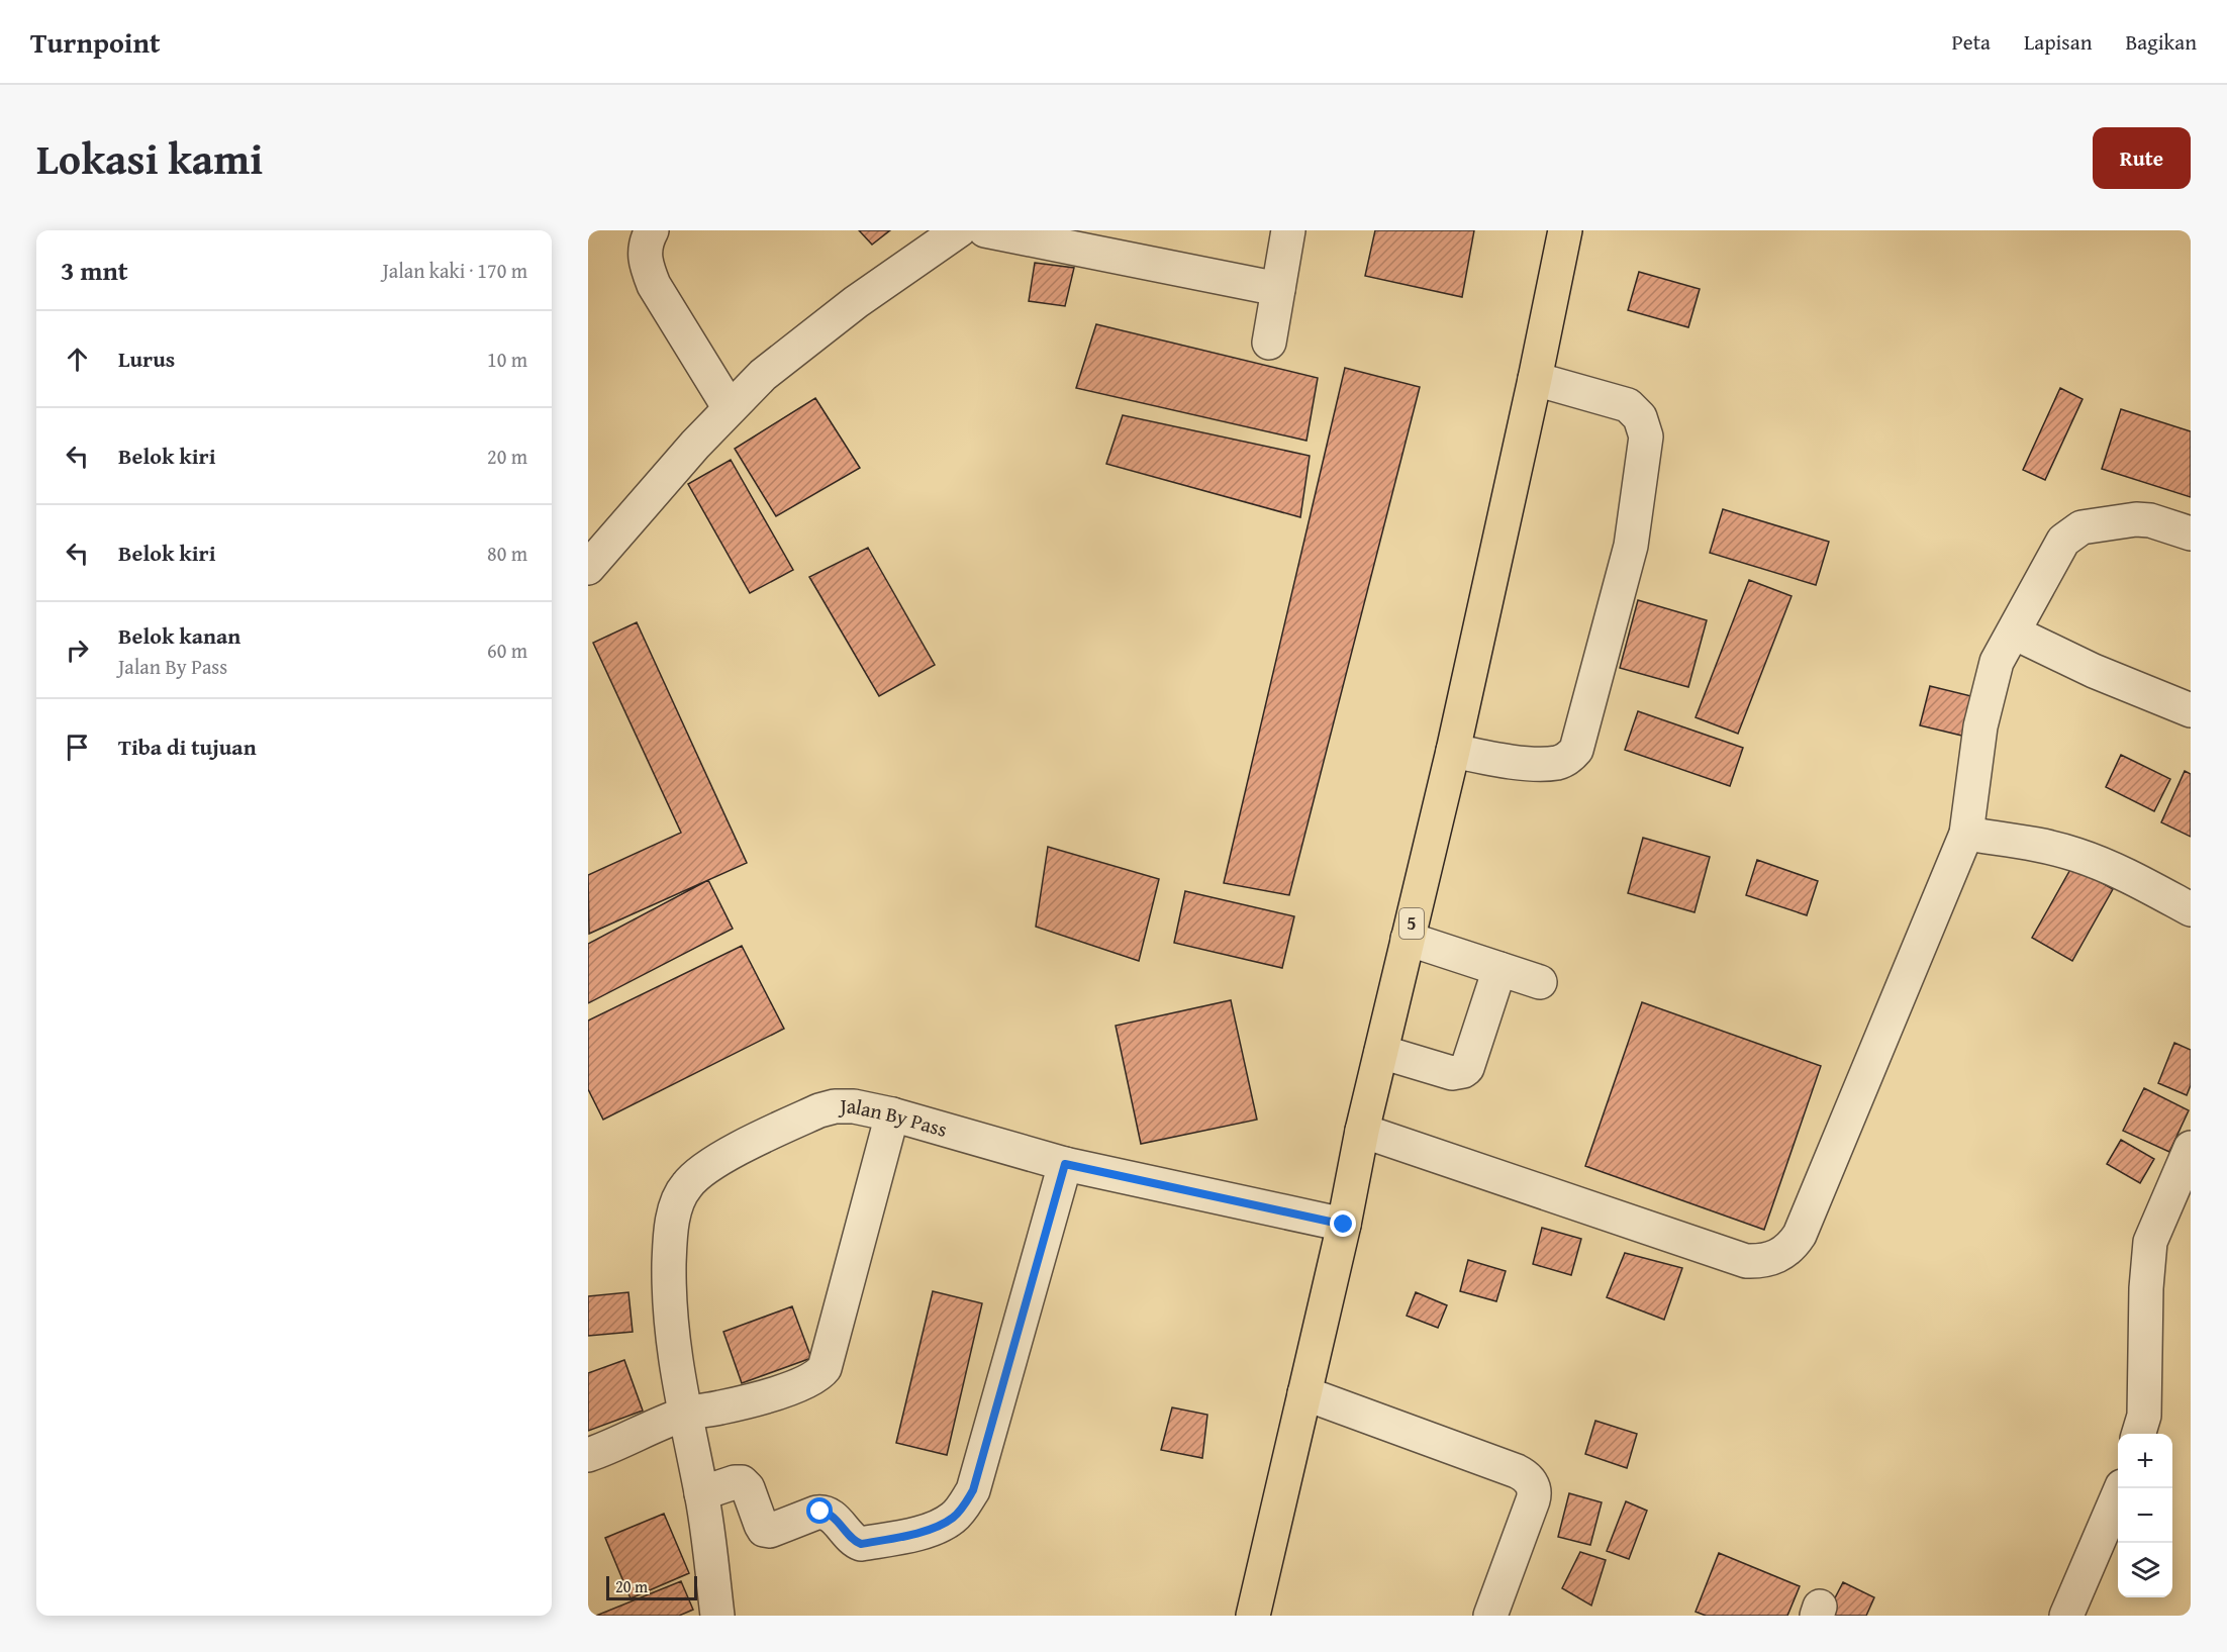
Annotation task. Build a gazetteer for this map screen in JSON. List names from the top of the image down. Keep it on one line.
{"streets":{"highway":["5"],"street":["Jalan By Pass"]},"crossings":[["5","Jalan By Pass"]],"scale_bar":"20 m","page":{"header":"Turnpoint","nav":["Peta","Lapisan","Bagikan"],"title":"Lokasi kami","buttons":"Rute","heading":["3 mnt","Jalan kaki · 170 m"],"list":[["Lurus","10 m"],["Belok kiri","20 m"],["Belok kiri","80 m"],["Belok kanan","Jalan By Pass","60 m"],"Tiba di tujuan"],"map_buttons":["+","−"],"scale":"20 m"}}
